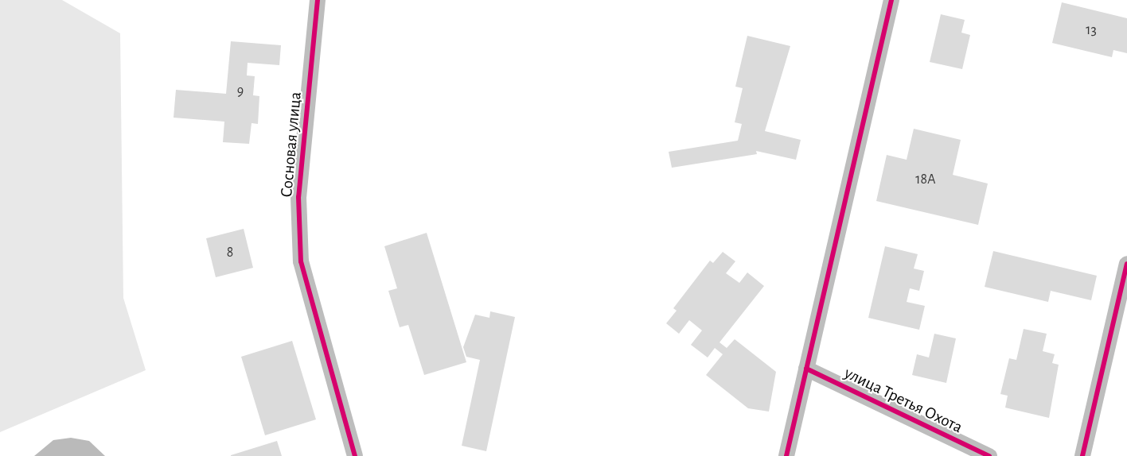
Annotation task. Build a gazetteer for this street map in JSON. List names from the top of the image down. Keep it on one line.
{"streets":{"street":["Сосновая улица","улица Третья Охота"]},"house_numbers":["13","9","18А","8"]}
